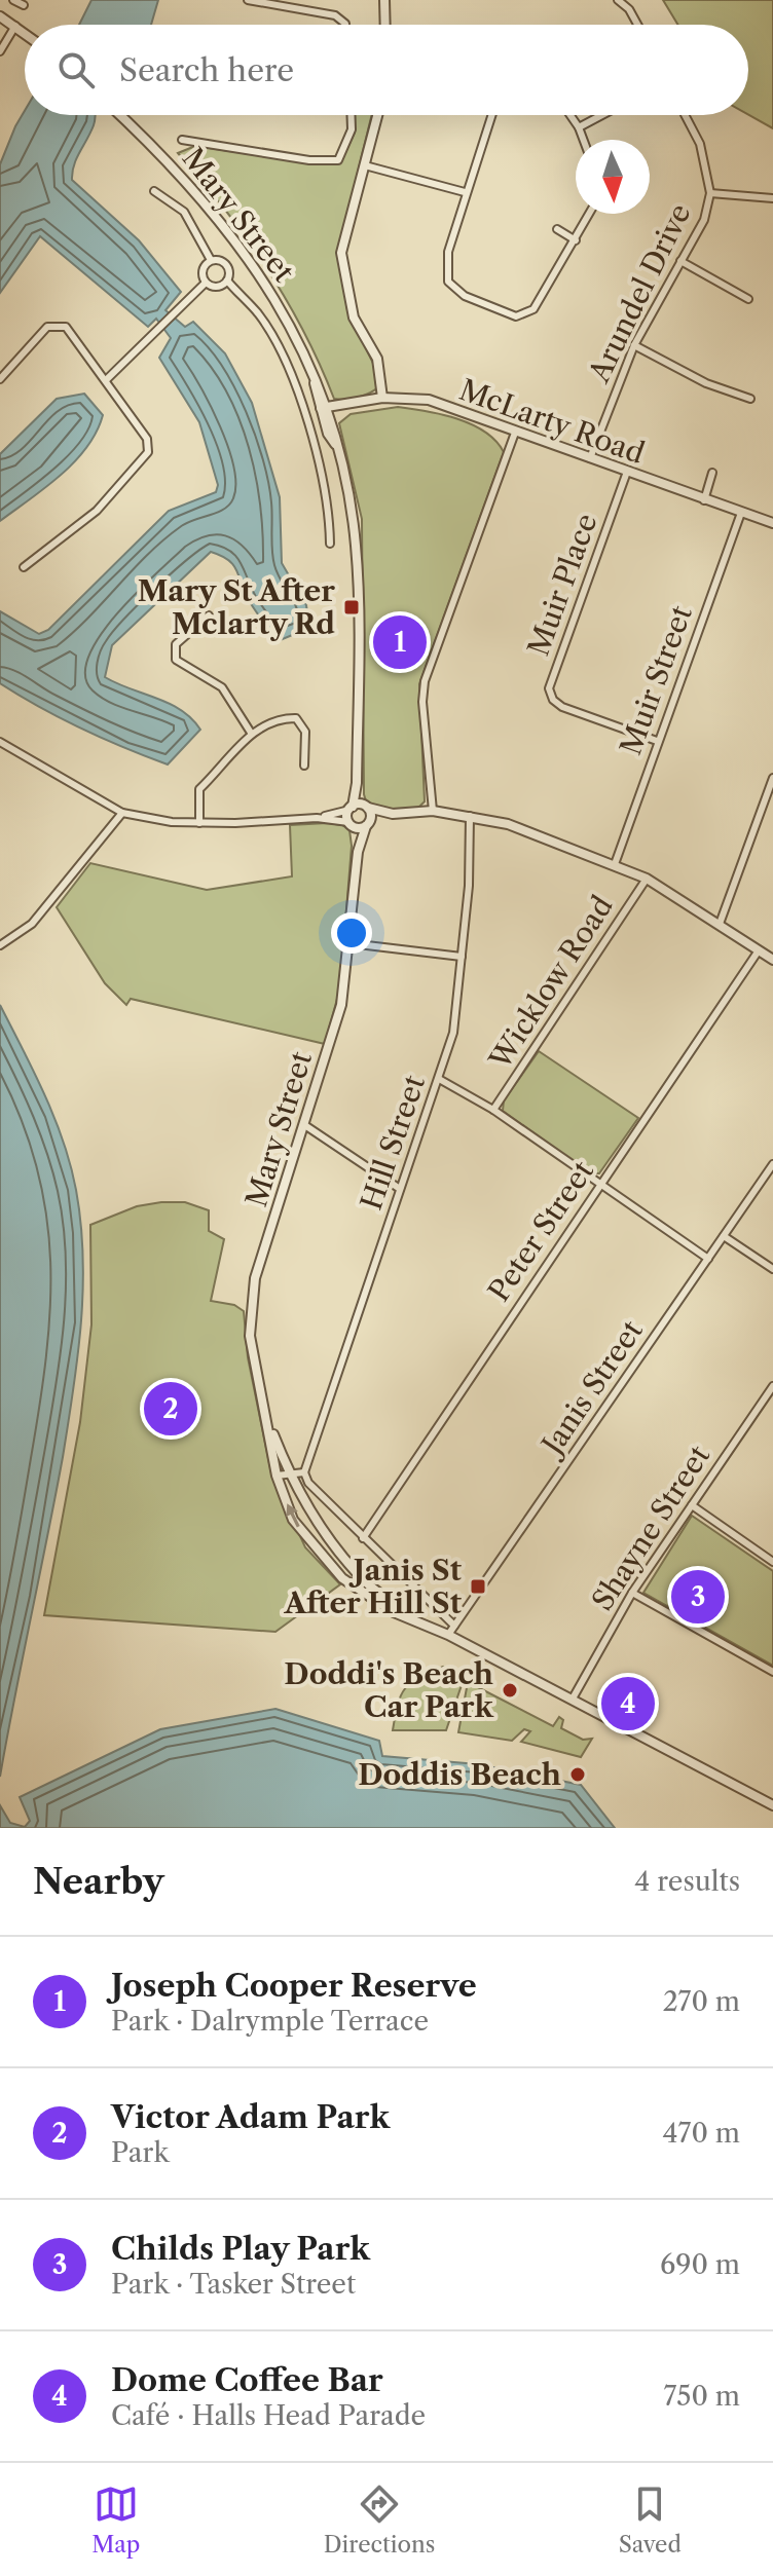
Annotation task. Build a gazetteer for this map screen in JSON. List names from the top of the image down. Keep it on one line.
{"streets":{"street":["Mary Street","Arundel Drive","McLarty Road","Muir Place","Muir Street","Wicklow Road","Hill Street","Peter Street","Janis Street","Shayne Street"]},"crossings":[["Mary Street","McLarty Road"],["Arundel Drive","McLarty Road"],["McLarty Road","Muir Place"],["McLarty Road","Muir Street"],["Muir Place","Muir Street"]],"places":{"transit":["Mary St After Mclarty Rd","Janis St After Hill St"],"other":["Doddi's Beach Car Park","Doddis Beach"]},"north":"bottom","page":{"search":"Search here","pins":["1","2","3","4"],"heading":["Nearby","4 results"],"list":[{"mark":"1","name":"Joseph Cooper Reserve","note":"Park · Dalrymple Terrace","value":"270 m"},{"mark":"2","name":"Victor Adam Park","note":"Park","value":"470 m"},{"mark":"3","name":"Childs Play Park","note":"Park · Tasker Street","value":"690 m"},{"mark":"4","name":"Dome Coffee Bar","note":"Café · Halls Head Parade","value":"750 m"}],"nav":["Map","Directions","Saved"]}}
